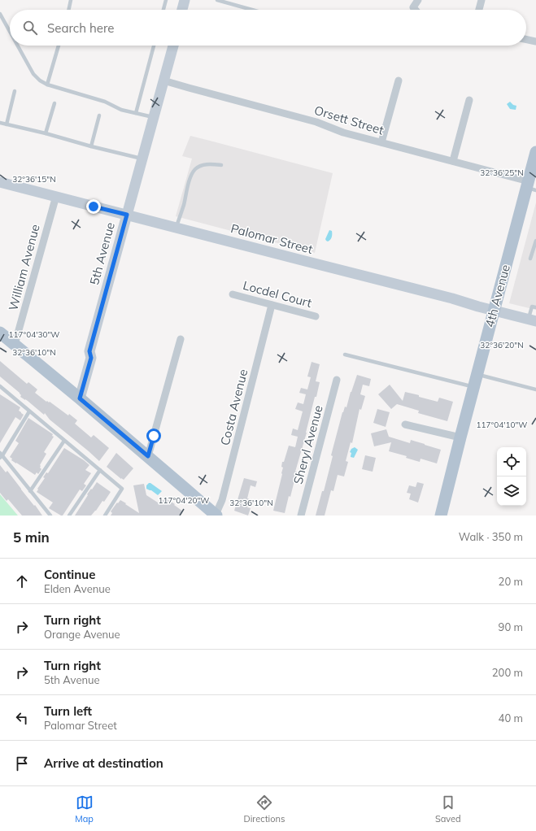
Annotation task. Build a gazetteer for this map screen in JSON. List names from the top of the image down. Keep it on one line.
{"streets":{"main road":["Palomar Street","5th Avenue","4th Avenue"],"street":["Orsett Street","William Avenue","Locdel Court","Costa Avenue","Sheryl Avenue"]},"crossings":[["Orsett Street","5th Avenue"],["Orsett Street","4th Avenue"],["Palomar Street","5th Avenue"],["Palomar Street","William Avenue"],["Palomar Street","4th Avenue"],["Locdel Court","Costa Avenue"]],"page":{"search":"Search here","heading":["5 min","Walk · 350 m"],"list":[["Continue","Elden Avenue","20 m"],["Turn right","Orange Avenue","90 m"],["Turn right","5th Avenue","200 m"],["Turn left","Palomar Street","40 m"],"Arrive at destination"],"nav":["Map","Directions","Saved"]},"coordinates":["32°36'25\"N","32°36'15\"N","117°04'30\"W","32°36'20\"N","32°36'10\"N","117°04'10\"W","117°04'20\"W"]}
